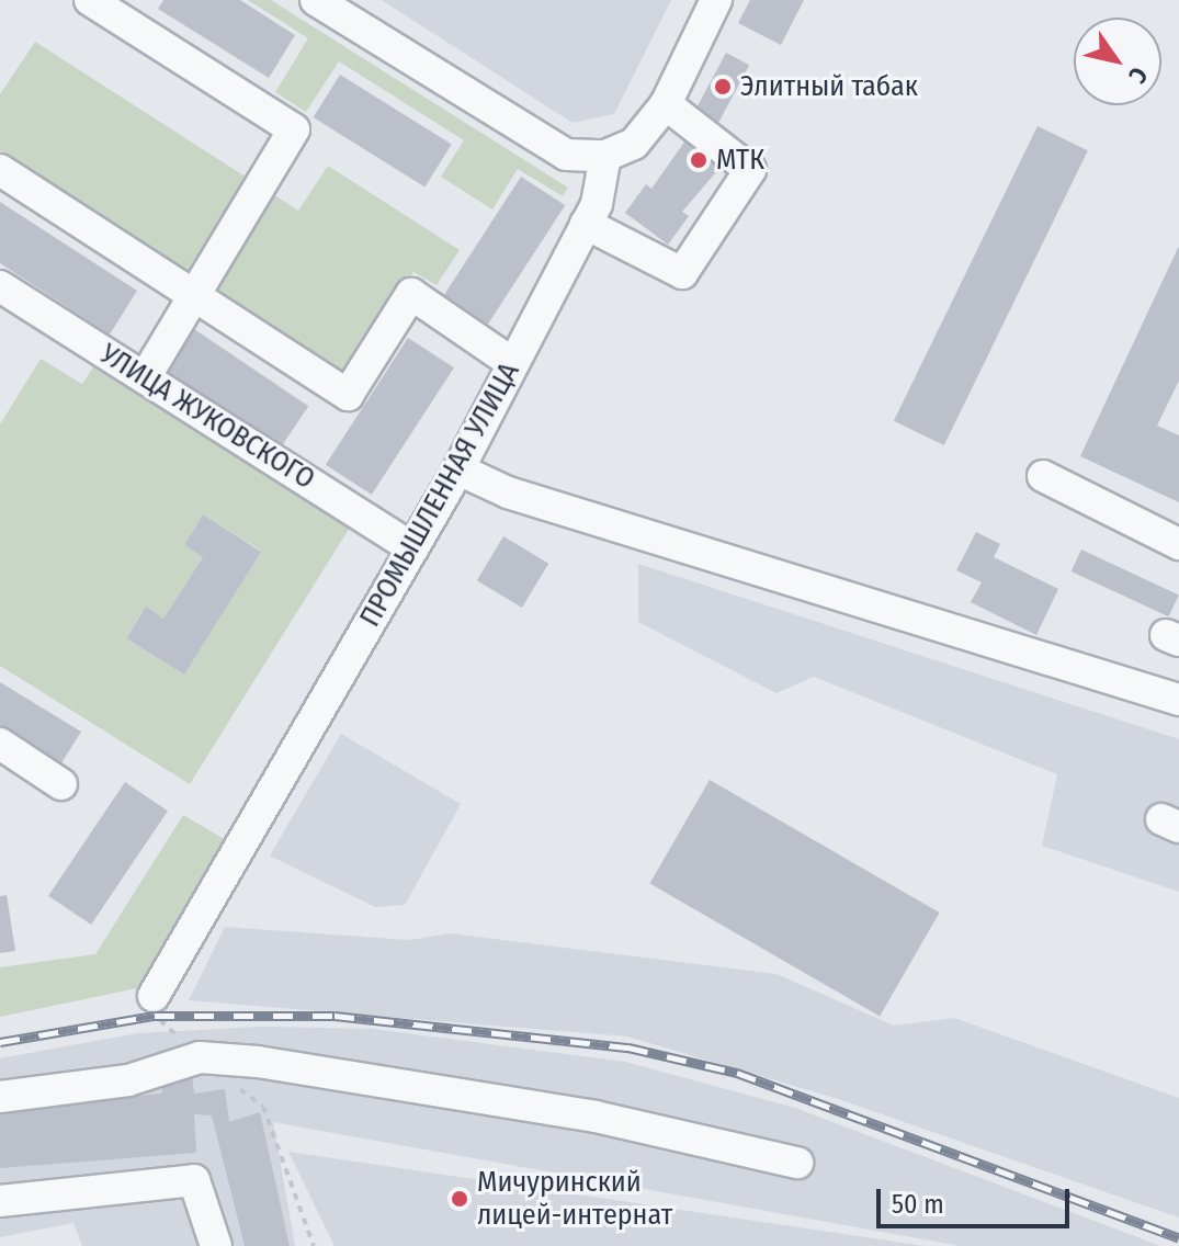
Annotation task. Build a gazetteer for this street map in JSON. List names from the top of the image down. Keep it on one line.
{"streets":{"street":["УЛИЦА ЖУКОВСКОГО","ПРОМЫШЛЕННАЯ УЛИЦА"]},"crossings":[["УЛИЦА ЖУКОВСКОГО","ПРОМЫШЛЕННАЯ УЛИЦА"]],"places":["Элитный табак","МТК","Мичуринский лицей-интернат"],"scale_bar":"50 m","north":"bottom right"}
